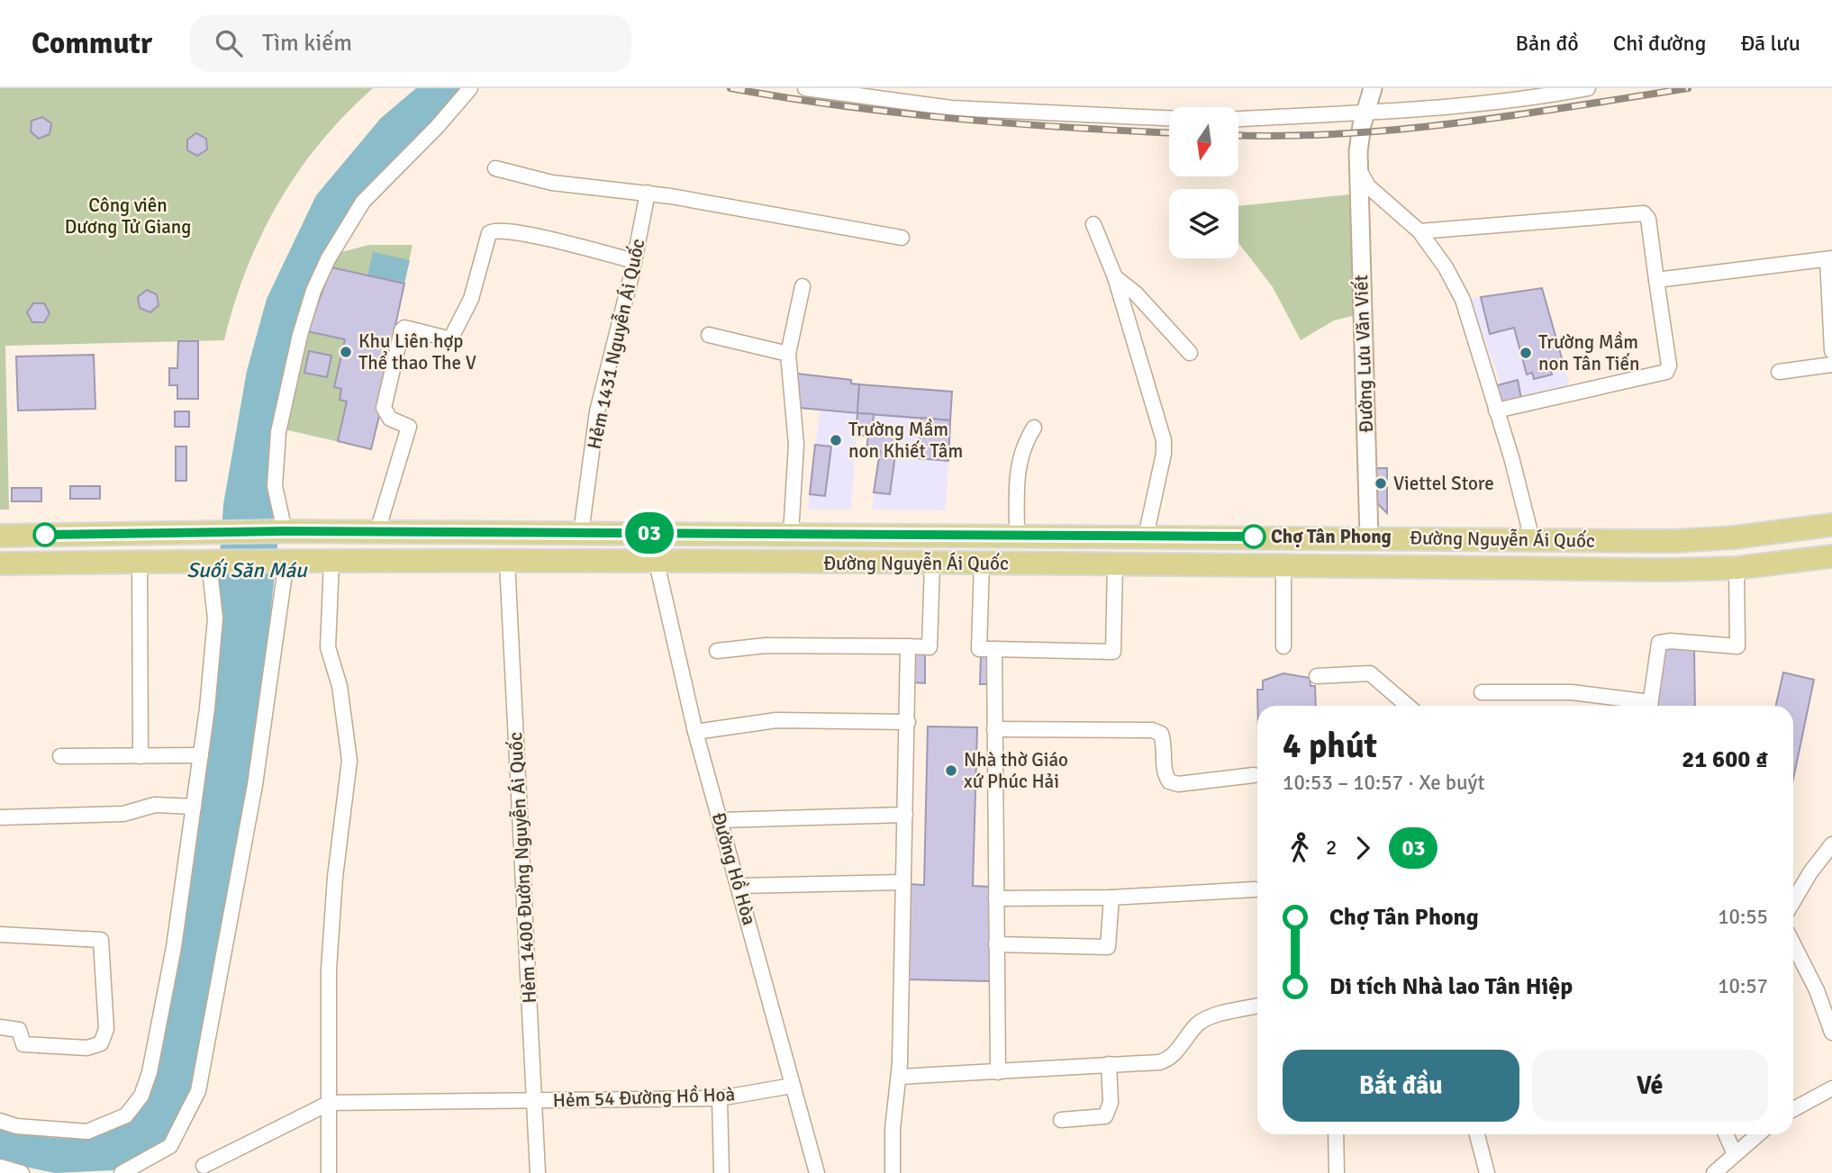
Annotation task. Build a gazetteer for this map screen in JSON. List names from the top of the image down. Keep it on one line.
{"streets":{"main road":["Đường Nguyễn Ái Quốc"],"street":["Hẻm 1431 Nguyễn Ái Quốc","Đường Lưu Văn Viết","Hẻm 1400 Đường Nguyễn Ái Quốc","Đường Hồ Hòa","Hẻm 54 Đường Hồ Hoà"]},"crossings":[["Hẻm 1431 Nguyễn Ái Quốc","Đường Nguyễn Ái Quốc"],["Đường Lưu Văn Viết","Đường Nguyễn Ái Quốc"],["Đường Nguyễn Ái Quốc","Hẻm 1400 Đường Nguyễn Ái Quốc"],["Đường Nguyễn Ái Quốc","Đường Hồ Hòa"],["Hẻm 1400 Đường Nguyễn Ái Quốc","Hẻm 54 Đường Hồ Hoà"],["Đường Hồ Hòa","Hẻm 54 Đường Hồ Hoà"]],"water":["Suối Săn Máu"],"parks":["Công viên Dương Tử Giang"],"places":["Khu Liên hợp Thể thao The V","Trường Mầm non Tân Tiến","Trường Mầm non Khiết Tâm","Viettel Store","Chợ Tân Phong","Nhà thờ Giáo xứ Phúc Hải"],"lines":["bus line 03"],"north":"bottom","page":{"header":"Commutr","search":"Tìm kiếm","nav":["Bản đồ","Chỉ đường","Đã lưu"],"on_map":"03","heading":["4 phút","10:53 – 10:57 · Xe buýt","21 600 ₫"],"legs":["2","03"],"list":[{"name":"Chợ Tân Phong","value":"10:55"},{"name":"Di tích Nhà lao Tân Hiệp","value":"10:57"}],"buttons":["Bắt đầu","Vé"]}}
